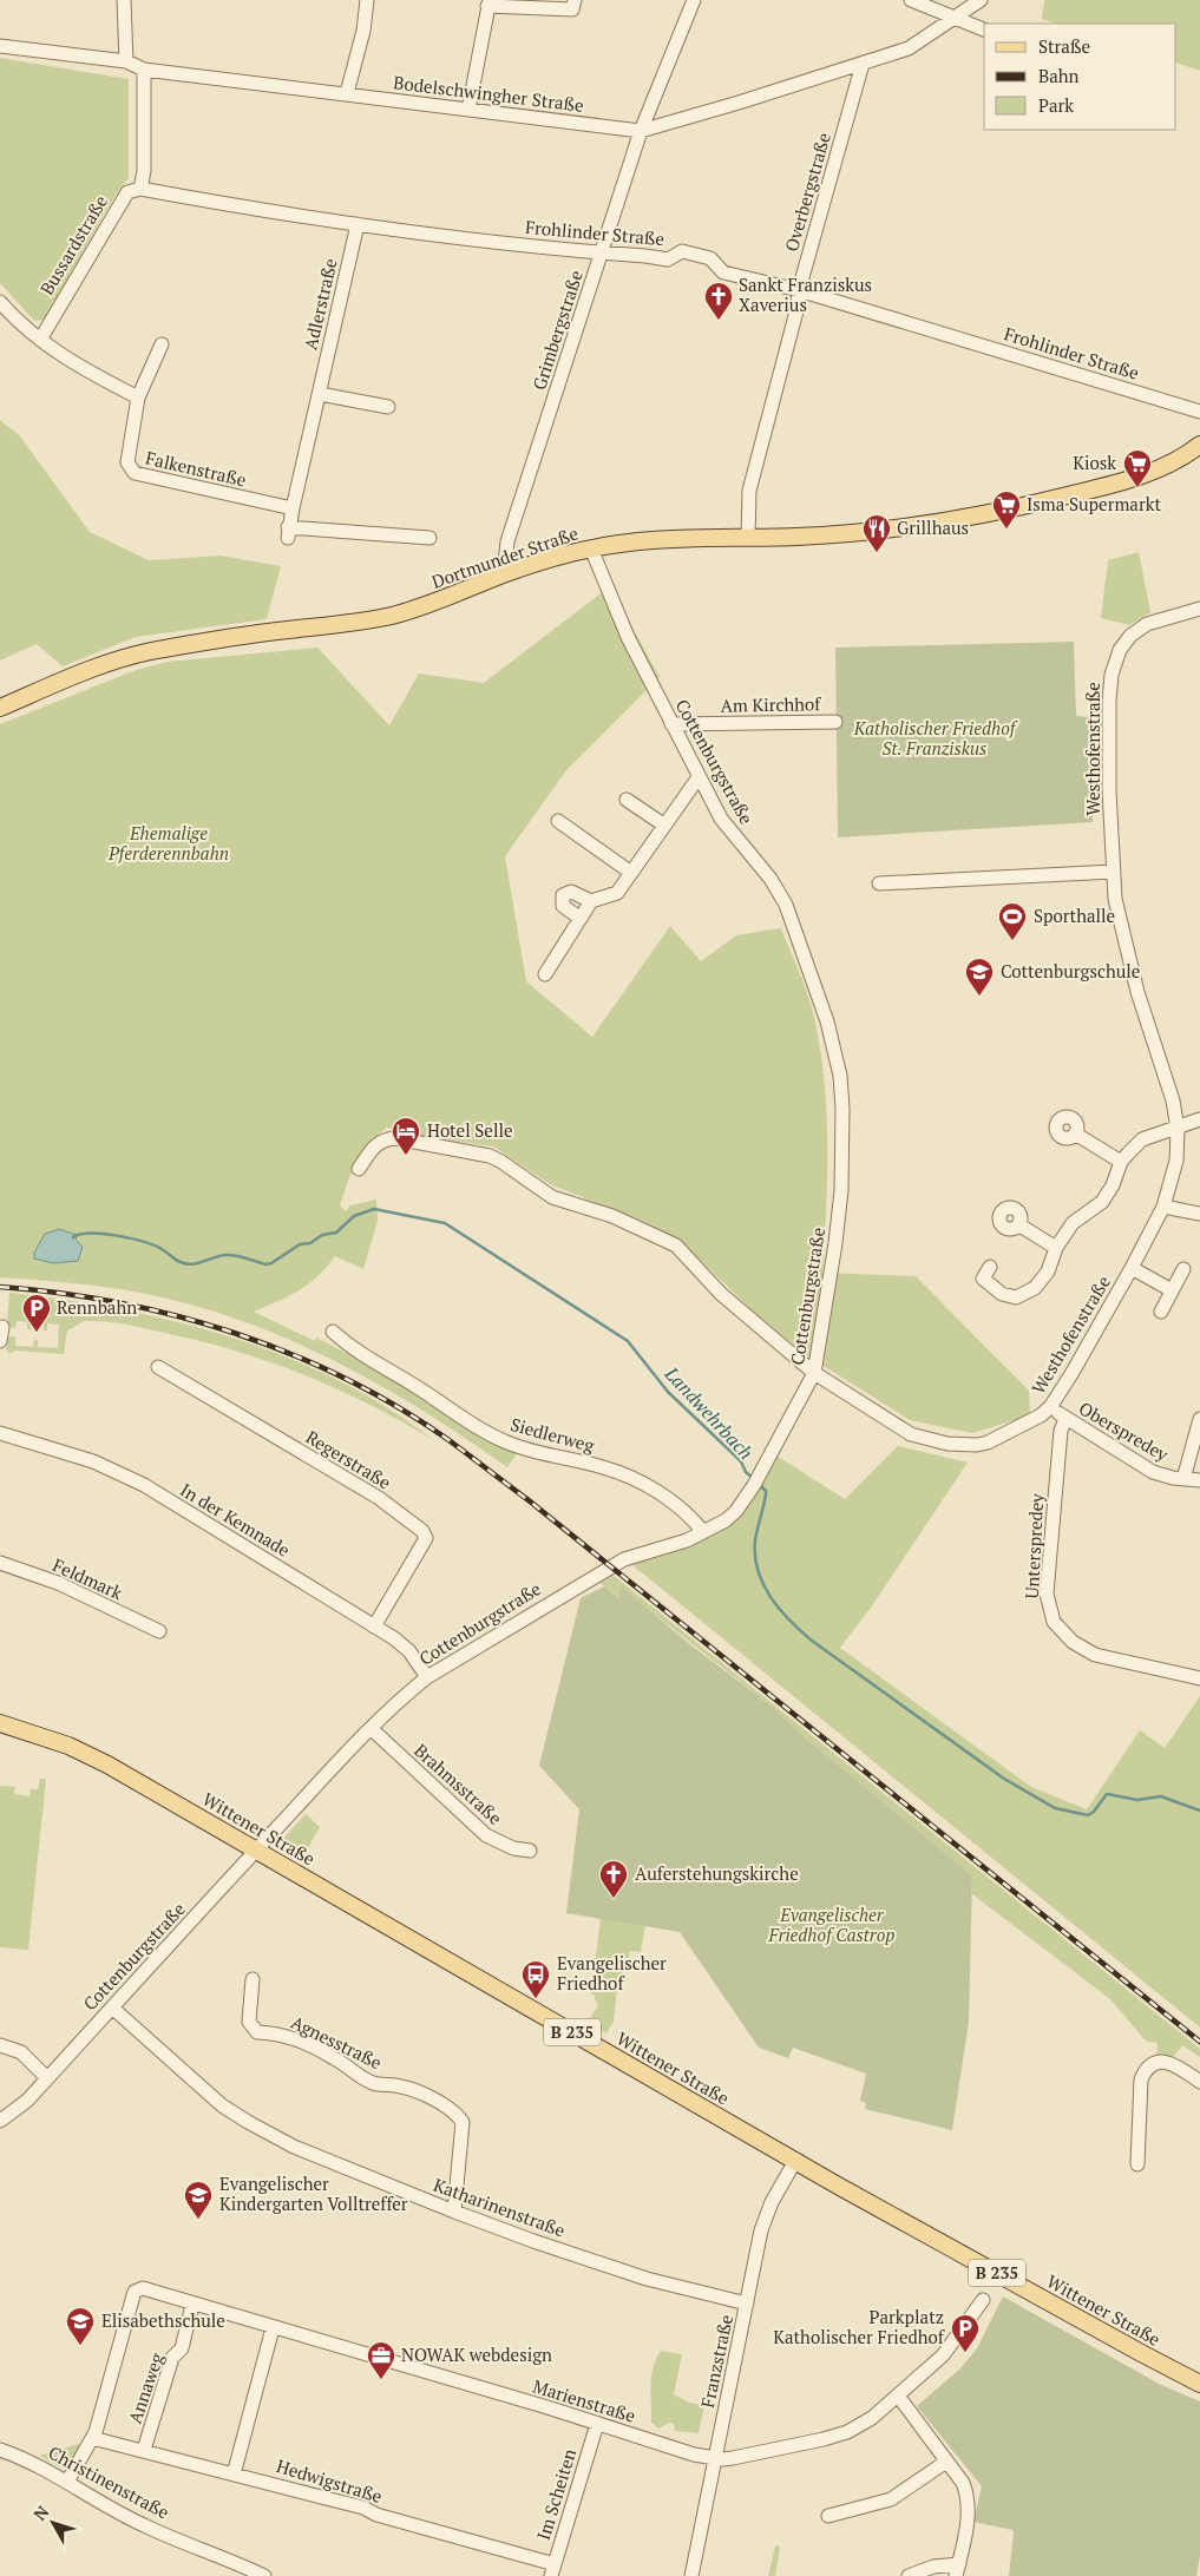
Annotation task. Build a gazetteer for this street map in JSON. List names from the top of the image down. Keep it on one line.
{"streets":{"main road":["Dortmunder Straße","Wittener Straße","B 235"],"street":["Bodelschwingher Straße","Overbergstraße","Frohlinder Straße","Bussardstraße","Adlerstraße","Grimbergstraße","Falkenstraße","Am Kirchhof","Westhofenstraße","Cottenburgstraße","Oberspredey","Siedlerweg","Regerstraße","In der Kemnade","Unterspredey","Feldmark","Brahmsstraße","Agnesstraße","Katharinenstraße","Franzstraße","Annaweg","Marienstraße","Hedwigstraße","Christinenstraße","Im Scheiten"]},"crossings":[["Bodelschwingher Straße","Overbergstraße"],["Bodelschwingher Straße","Grimbergstraße"],["Overbergstraße","Frohlinder Straße"],["Overbergstraße","Dortmunder Straße"],["Frohlinder Straße","Bussardstraße"],["Frohlinder Straße","Adlerstraße"],["Frohlinder Straße","Grimbergstraße"],["Adlerstraße","Falkenstraße"],["Grimbergstraße","Dortmunder Straße"],["Dortmunder Straße","Cottenburgstraße"],["Am Kirchhof","Cottenburgstraße"],["Westhofenstraße","Cottenburgstraße"],["Westhofenstraße","Oberspredey"],["Cottenburgstraße","Siedlerweg"],["Cottenburgstraße","In der Kemnade"],["Cottenburgstraße","Brahmsstraße"],["Cottenburgstraße","Wittener Straße"],["Cottenburgstraße","Katharinenstraße"],["Oberspredey","Unterspredey"],["Regerstraße","In der Kemnade"],["Wittener Straße","Franzstraße"],["Agnesstraße","Katharinenstraße"],["Katharinenstraße","Franzstraße"],["Franzstraße","Marienstraße"],["Annaweg","Marienstraße"],["Annaweg","Hedwigstraße"],["Marienstraße","Hedwigstraße"],["Marienstraße","Im Scheiten"],["Hedwigstraße","Im Scheiten"]],"water":["Landwehrbach"],"parks":["Katholischer Friedhof St. Franziskus","Ehemalige Pferderennbahn","Evangelischer Friedhof Castrop"],"places":{"church":["Sankt Franziskus Xaverius","Auferstehungskirche"],"supermarket":["Kiosk","Isma Supermarkt"],"restaurant":["Grillhaus"],"sports":["Sporthalle"],"school or university":["Cottenburgschule","Evangelischer Kindergarten Volltreffer","Elisabethschule"],"hotel":["Hotel Selle"],"parking":["Rennbahn","Parkplatz Katholischer Friedhof"],"bus stop":["Evangelischer Friedhof"],"office":["NOWAK webdesign"]},"legend":["Straße","Bahn","Park"],"north":"top left"}
